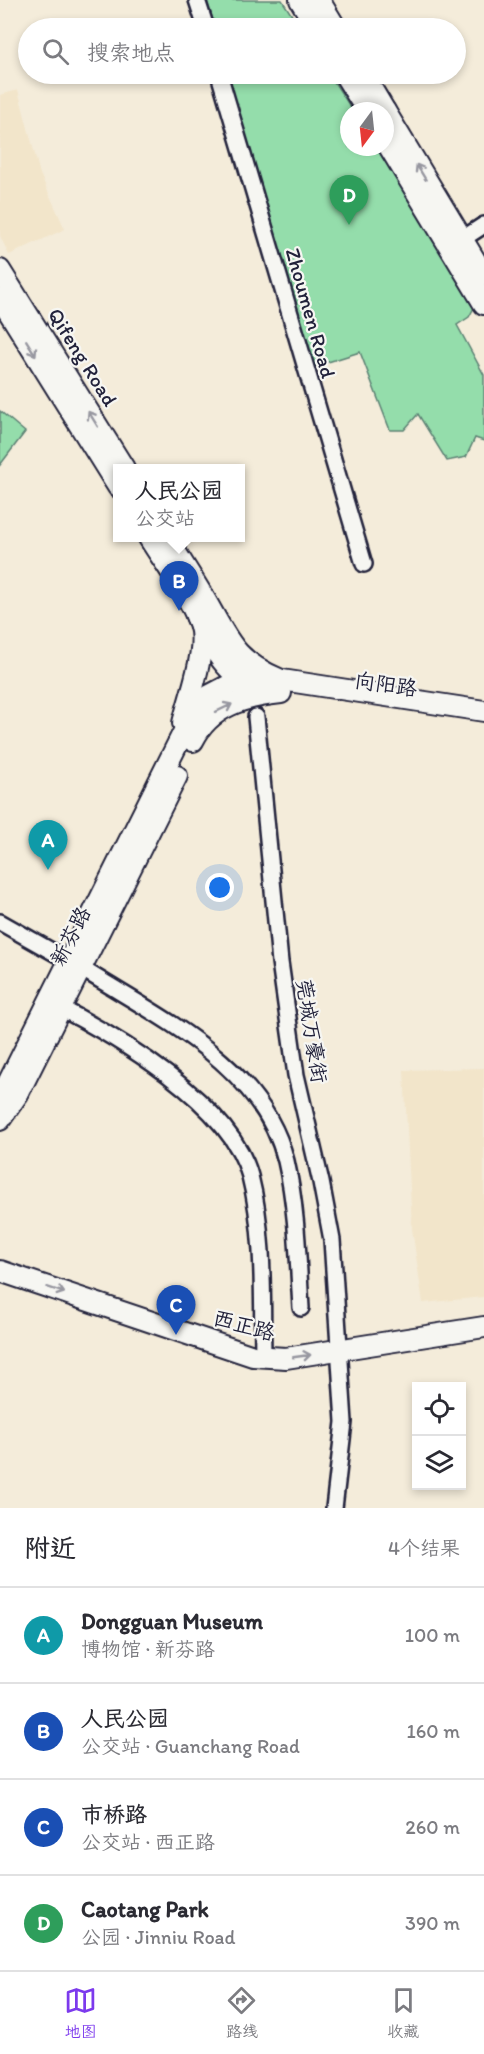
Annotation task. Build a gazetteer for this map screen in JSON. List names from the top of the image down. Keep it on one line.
{"streets":{"main road":["Qifeng Road","向阳路","新芬路","西正路"],"street":["Zhoumen Road","莞城万豪街"]},"crossings":[["莞城万豪街","西正路"]],"one_way":["西正路"],"north":"bottom","page":{"search":"搜索地点","pins":["D","B","A","C"],"popup":["人民公园","公交站"],"heading":["附近","4个结果"],"list":[{"mark":"A","name":"Dongguan Museum","note":"博物馆 · 新芬路","value":"100 m"},{"mark":"B","name":"人民公园","note":"公交站 · Guanchang Road","value":"160 m"},{"mark":"C","name":"市桥路","note":"公交站 · 西正路","value":"260 m"},{"mark":"D","name":"Caotang Park","note":"公园 · Jinniu Road","value":"390 m"}],"nav":["地图","路线","收藏"]}}
